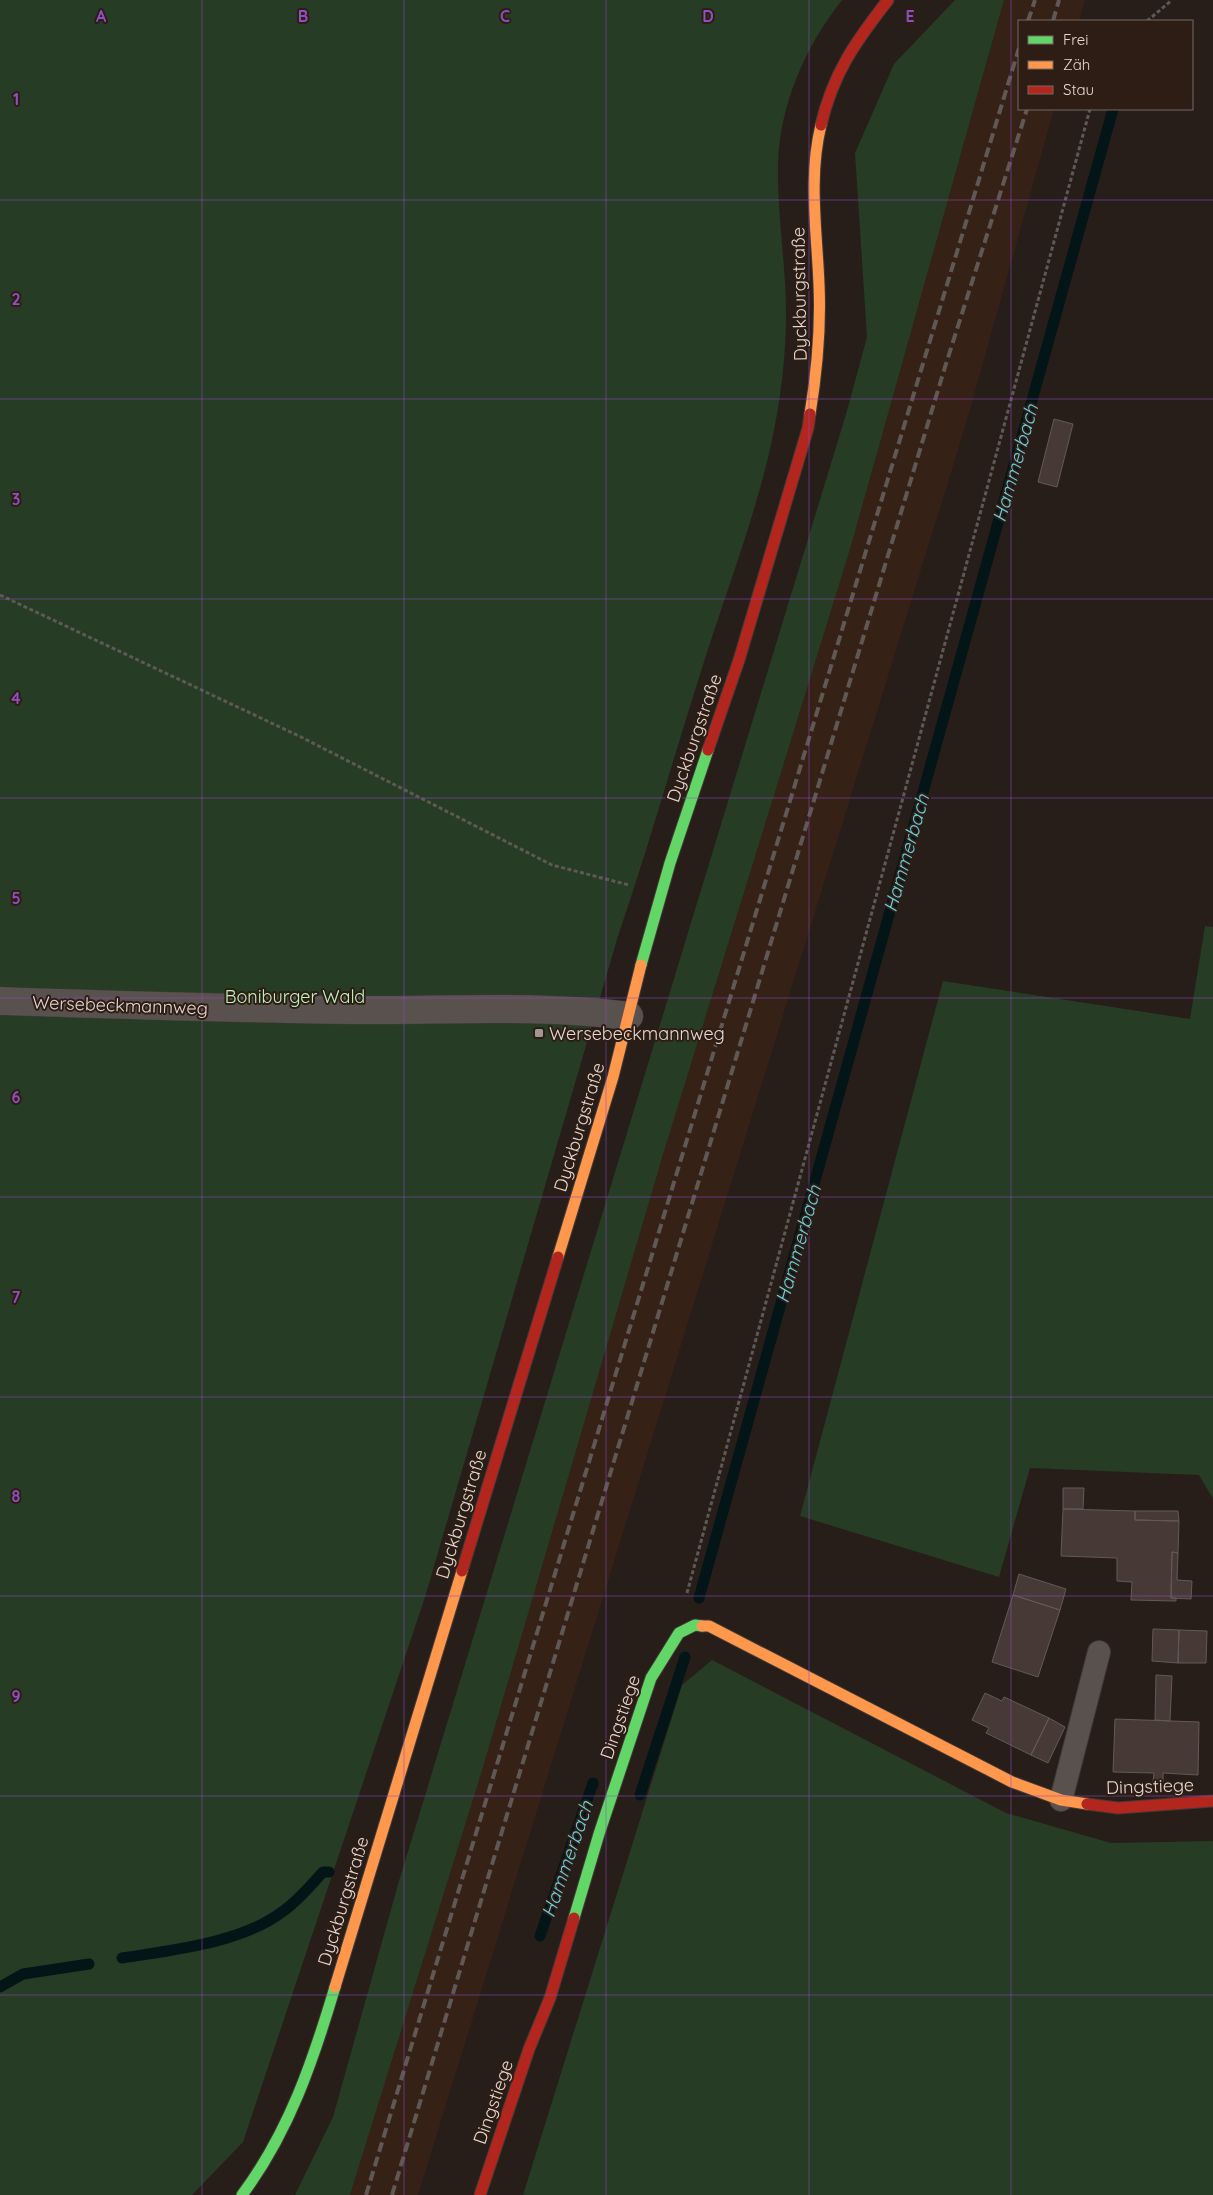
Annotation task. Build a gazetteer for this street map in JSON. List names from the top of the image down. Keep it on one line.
{"streets":{"street":["Dyckburgstraße","Wersebeckmannweg","Dingstiege"]},"crossings":[["Dyckburgstraße","Wersebeckmannweg"]],"water":["Hammerbach"],"parks":["Boniburger Wald"],"places":{"transit":["Wersebeckmannweg"]},"legend":["Frei","Zäh","Stau"],"grid":{"columns":["A","B","C","D","E"],"rows":["1","2","3","4","5","6","7","8","9"]}}
